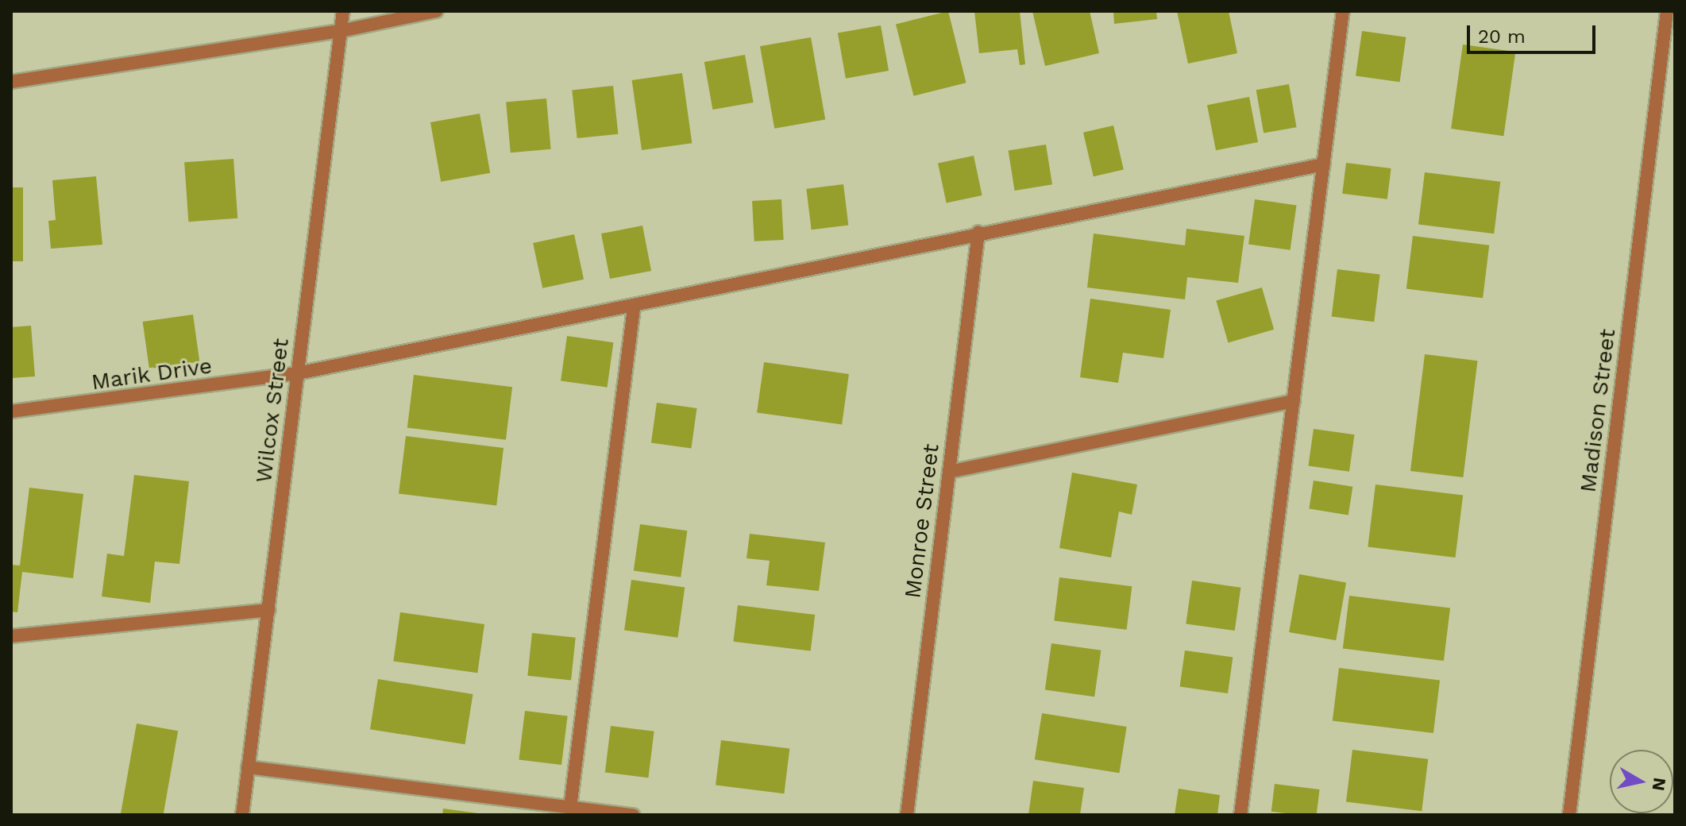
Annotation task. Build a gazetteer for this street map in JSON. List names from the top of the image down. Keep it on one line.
{"streets":{"street":["Marik Drive","Wilcox Street","Madison Street","Monroe Street"]},"crossings":[["Marik Drive","Wilcox Street"],["Marik Drive","Monroe Street"]],"scale_bar":"20 m","north":"right"}
